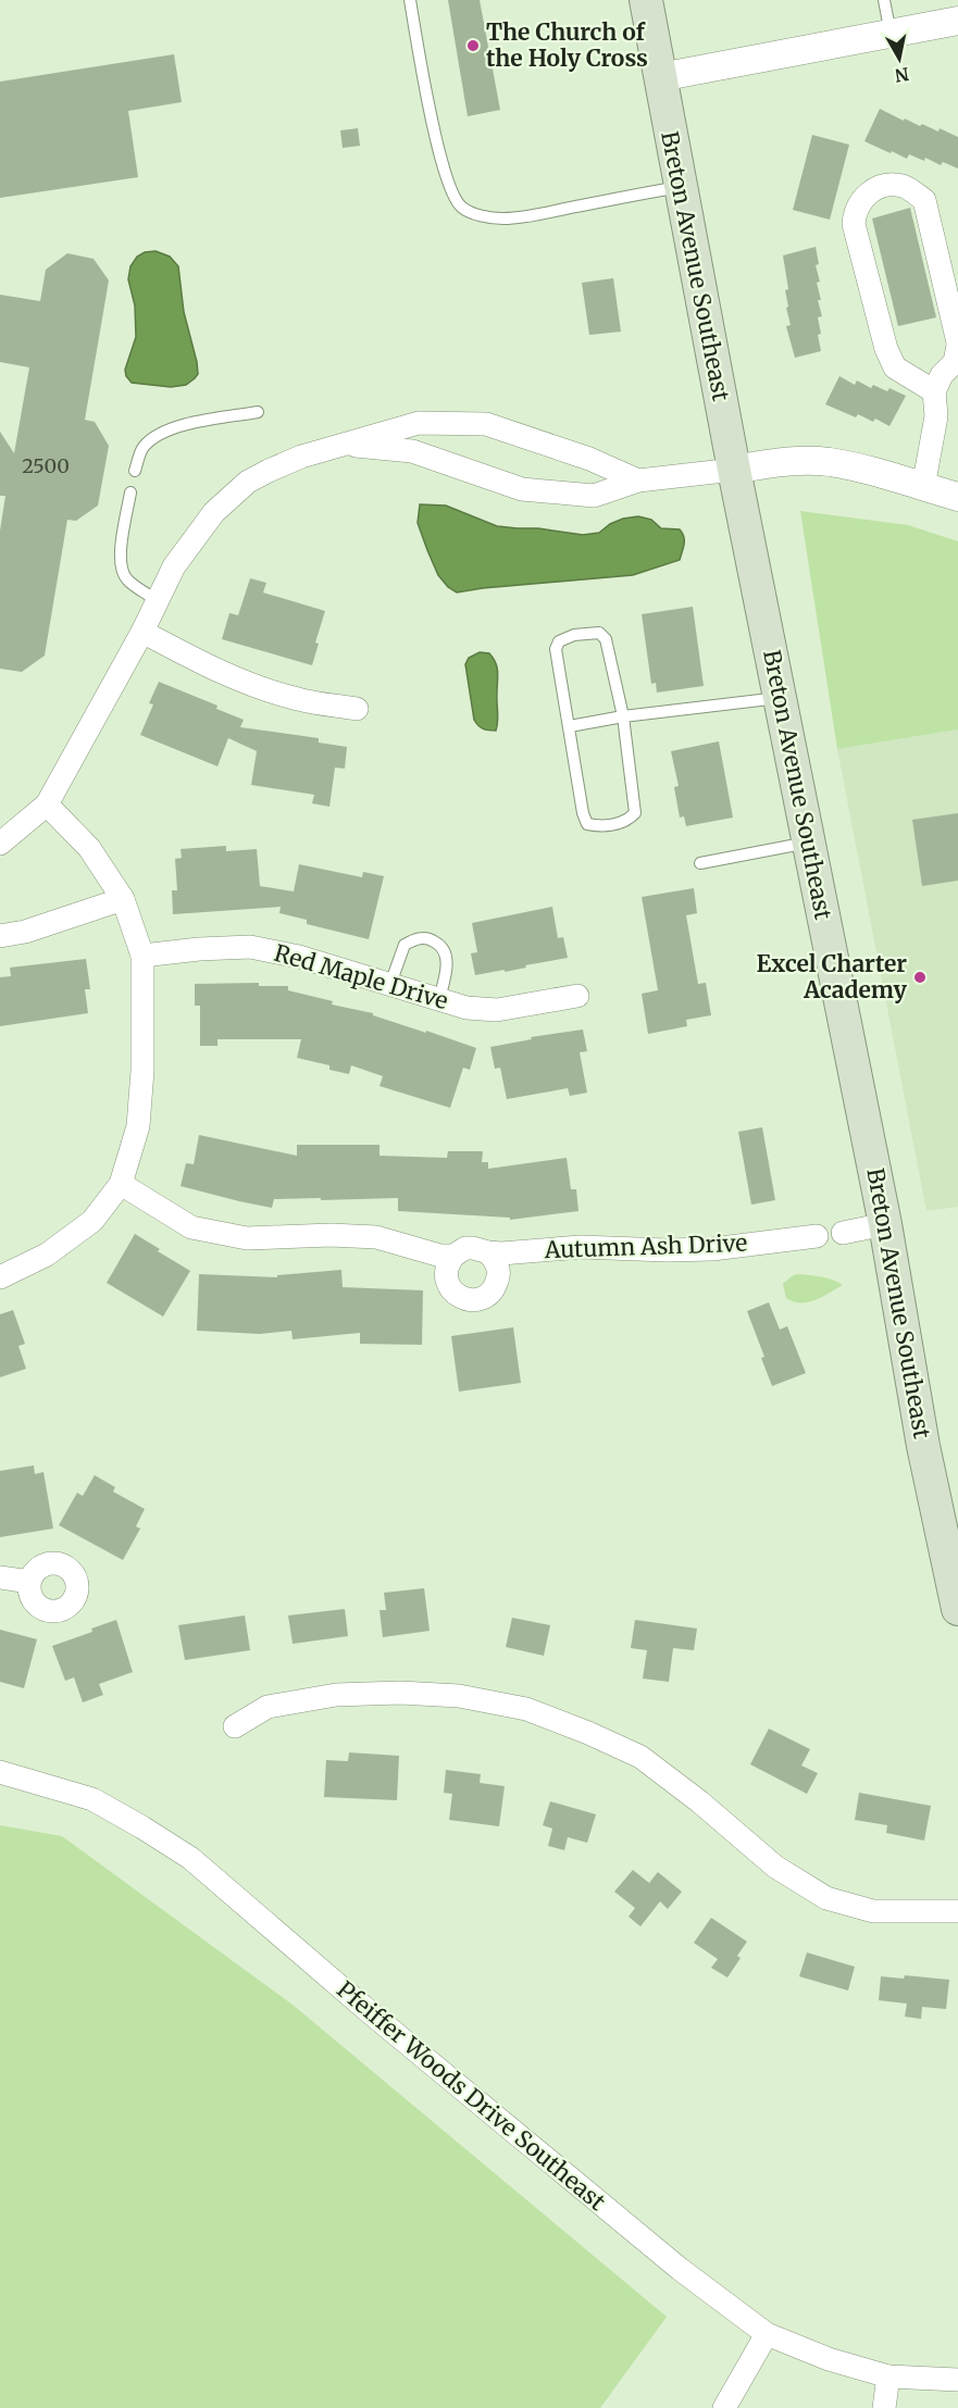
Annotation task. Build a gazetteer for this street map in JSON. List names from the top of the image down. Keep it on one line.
{"streets":{"main road":["Breton Avenue Southeast"],"street":["Red Maple Drive","Autumn Ash Drive","Pfeiffer Woods Drive Southeast"]},"places":["The Church of the Holy Cross","Excel Charter Academy"],"house_numbers":["2500"],"north":"bottom"}
